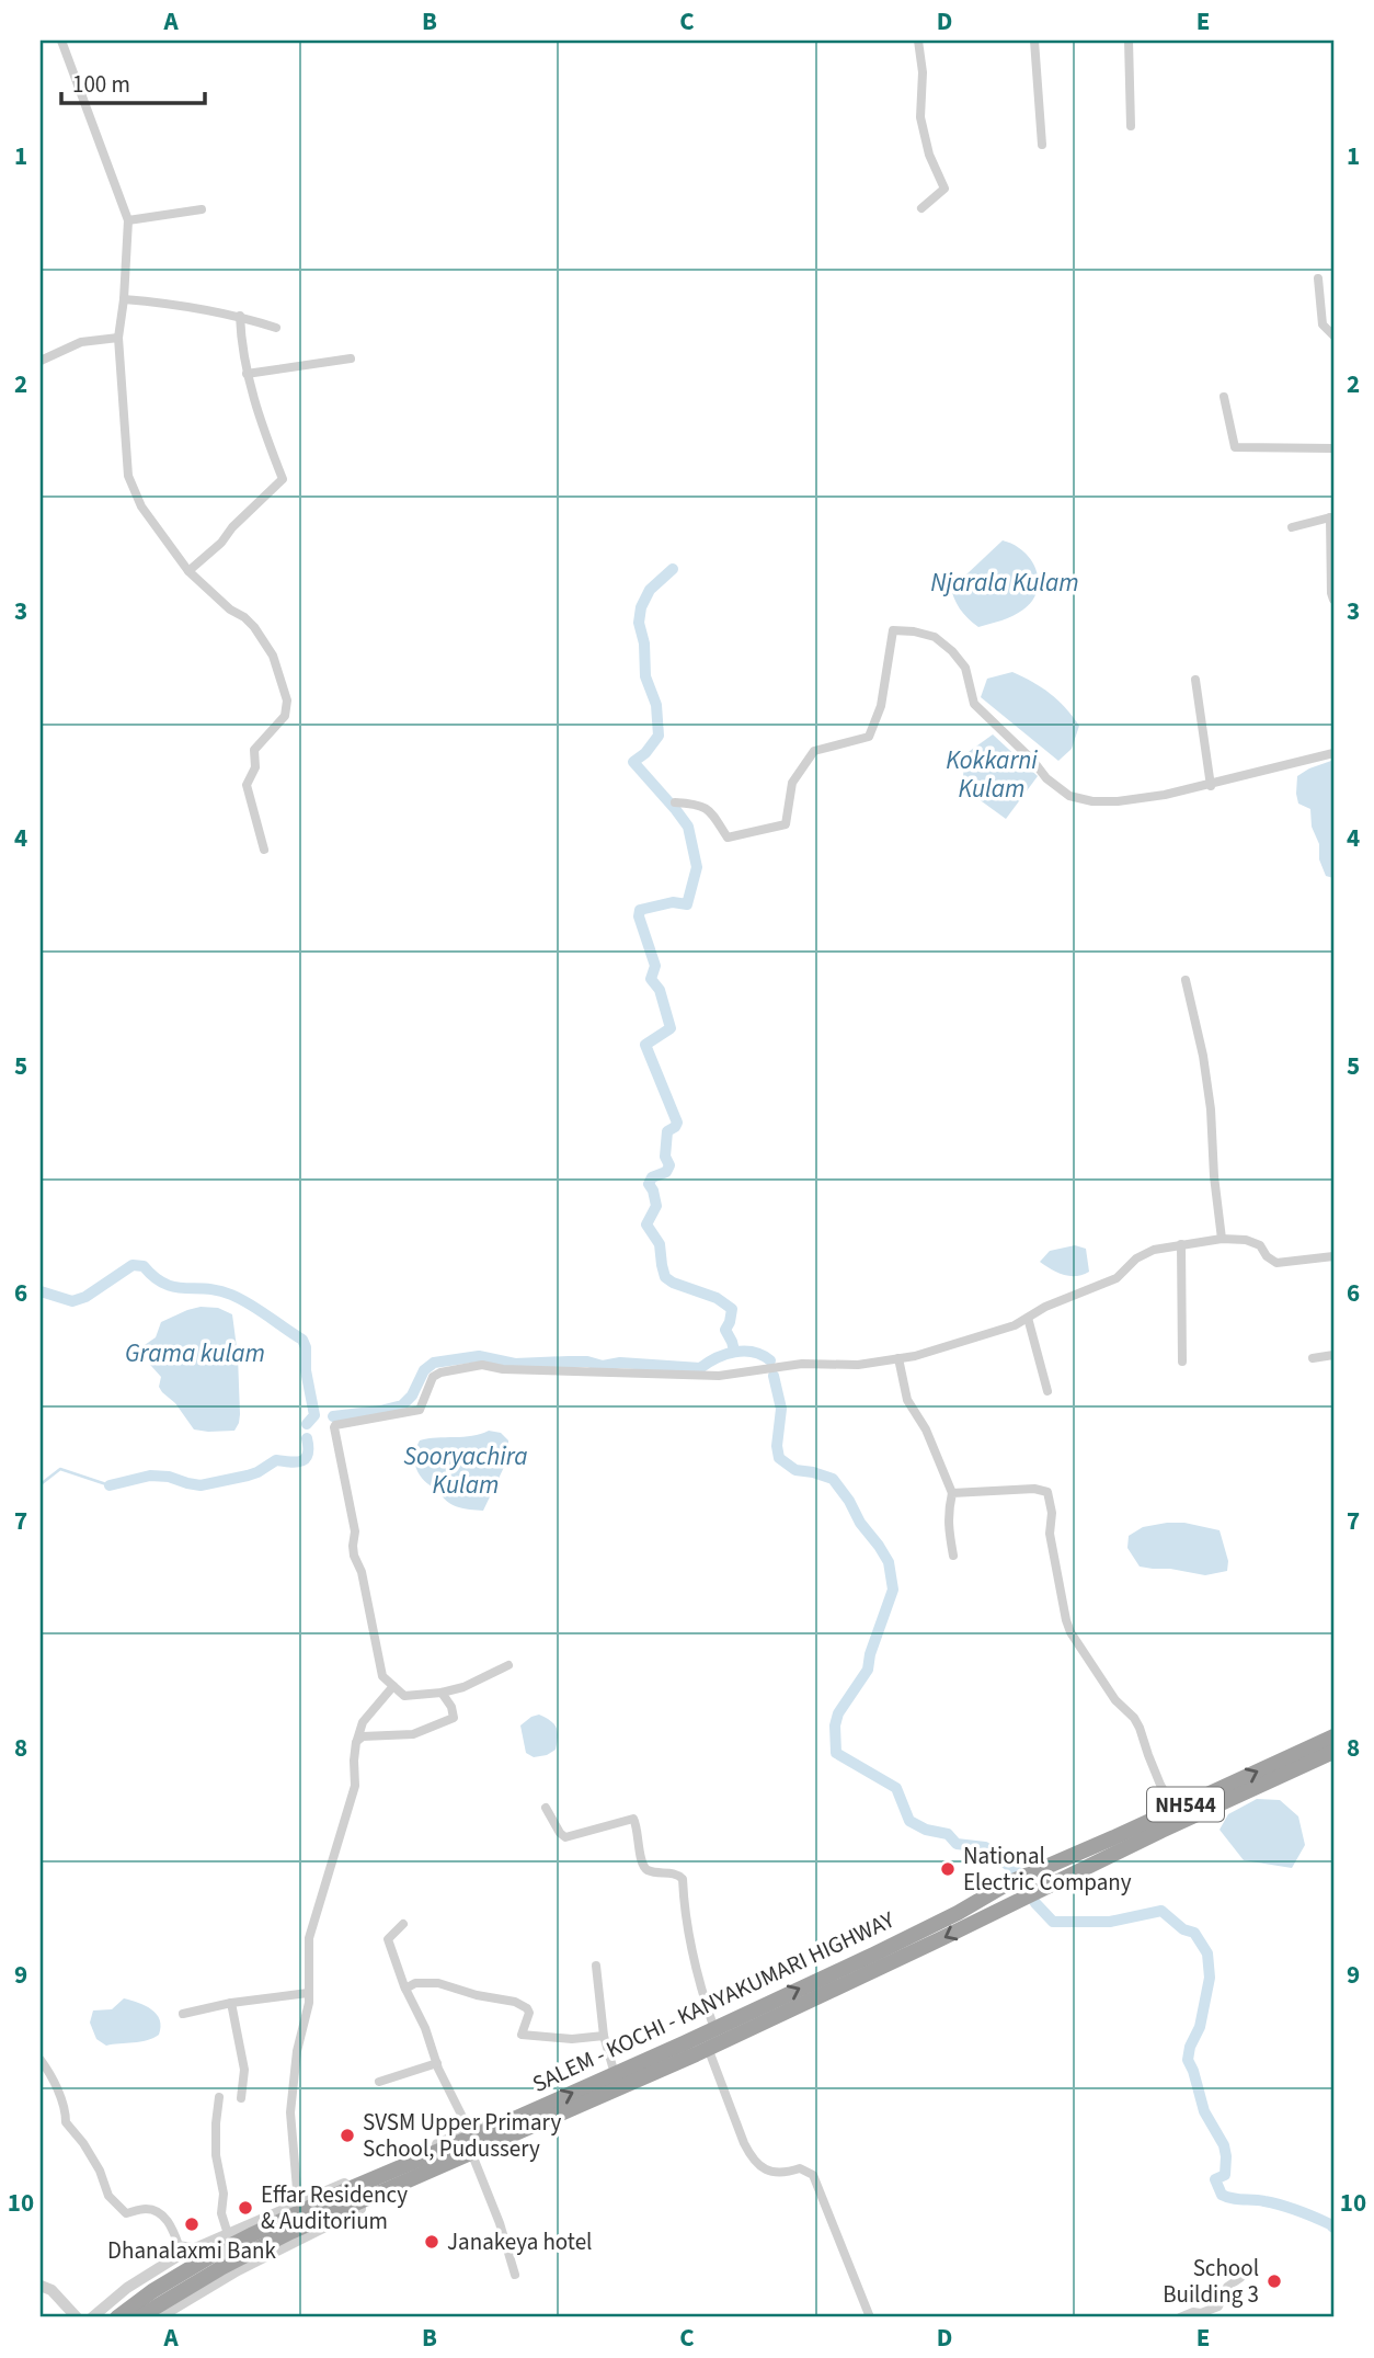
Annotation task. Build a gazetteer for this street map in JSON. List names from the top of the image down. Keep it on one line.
{"streets":{"highway":["NH544","SALEM - KOCHI - KANYAKUMARI HIGHWAY"]},"water":["Njarala Kulam","Kokkarni Kulam","Grama kulam","Sooryachira Kulam"],"places":["National Electric Company","SVSM Upper Primary School, Pudussery","Effar Residency & Auditorium","Dhanalaxmi Bank","Janakeya hotel","School Building 3"],"scale_bar":"100 m","grid":{"columns":["A","B","C","D","E"],"rows":["1","2","3","4","5","6","7","8","9","10"]}}
